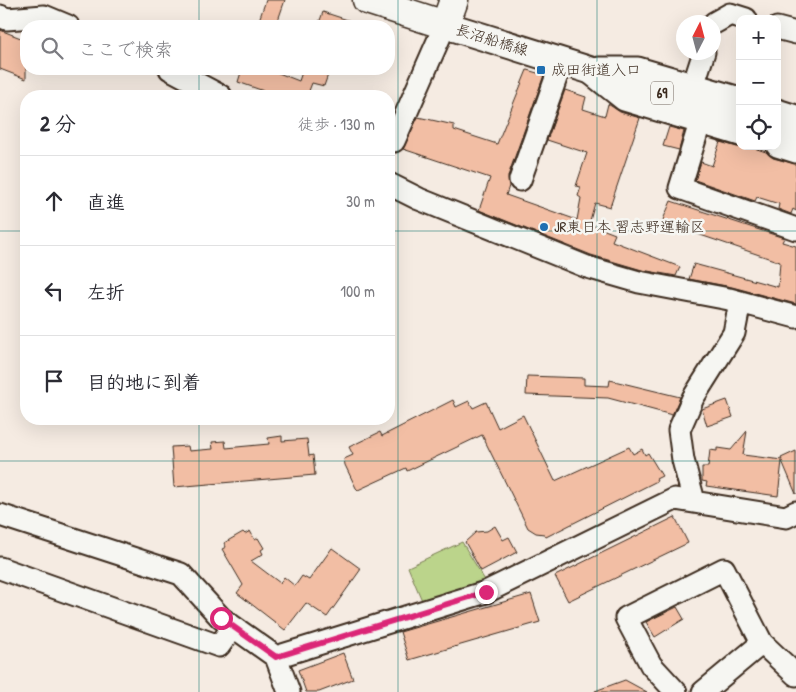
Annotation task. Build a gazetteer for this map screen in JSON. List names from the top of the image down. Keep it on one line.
{"streets":{"main road":["長沼船橋線","69"]},"places":{"transit":["成田街道入口"],"other":["JR東日本 習志野運輸区"]},"north":"top","page":{"map_buttons":["+","−"],"search":"ここで検索","heading":["2 分","徒歩 · 130 m"],"list":[["直進","30 m"],["左折","100 m"],"目的地に到着"]}}
